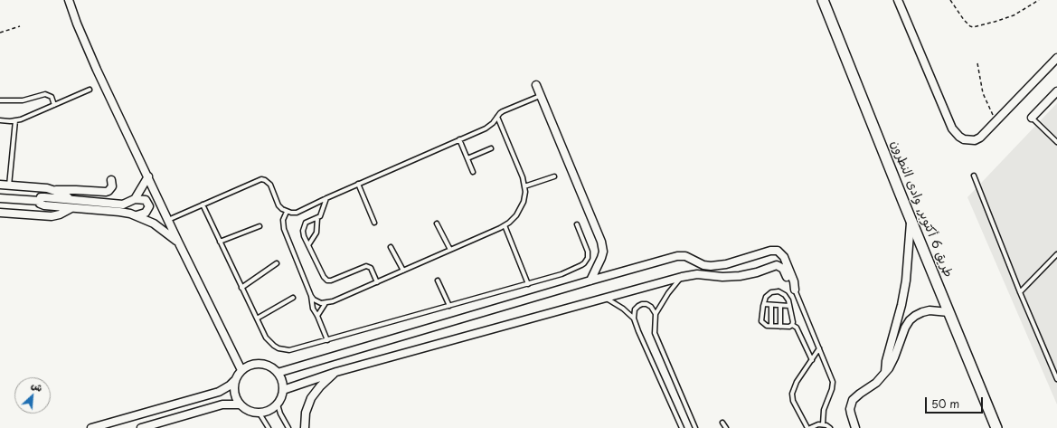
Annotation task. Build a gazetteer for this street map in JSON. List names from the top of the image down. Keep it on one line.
{"streets":{"street":["طريق 6 أكتوبر, وادى النطرون"]},"scale_bar":"50 m","north":"top right"}
